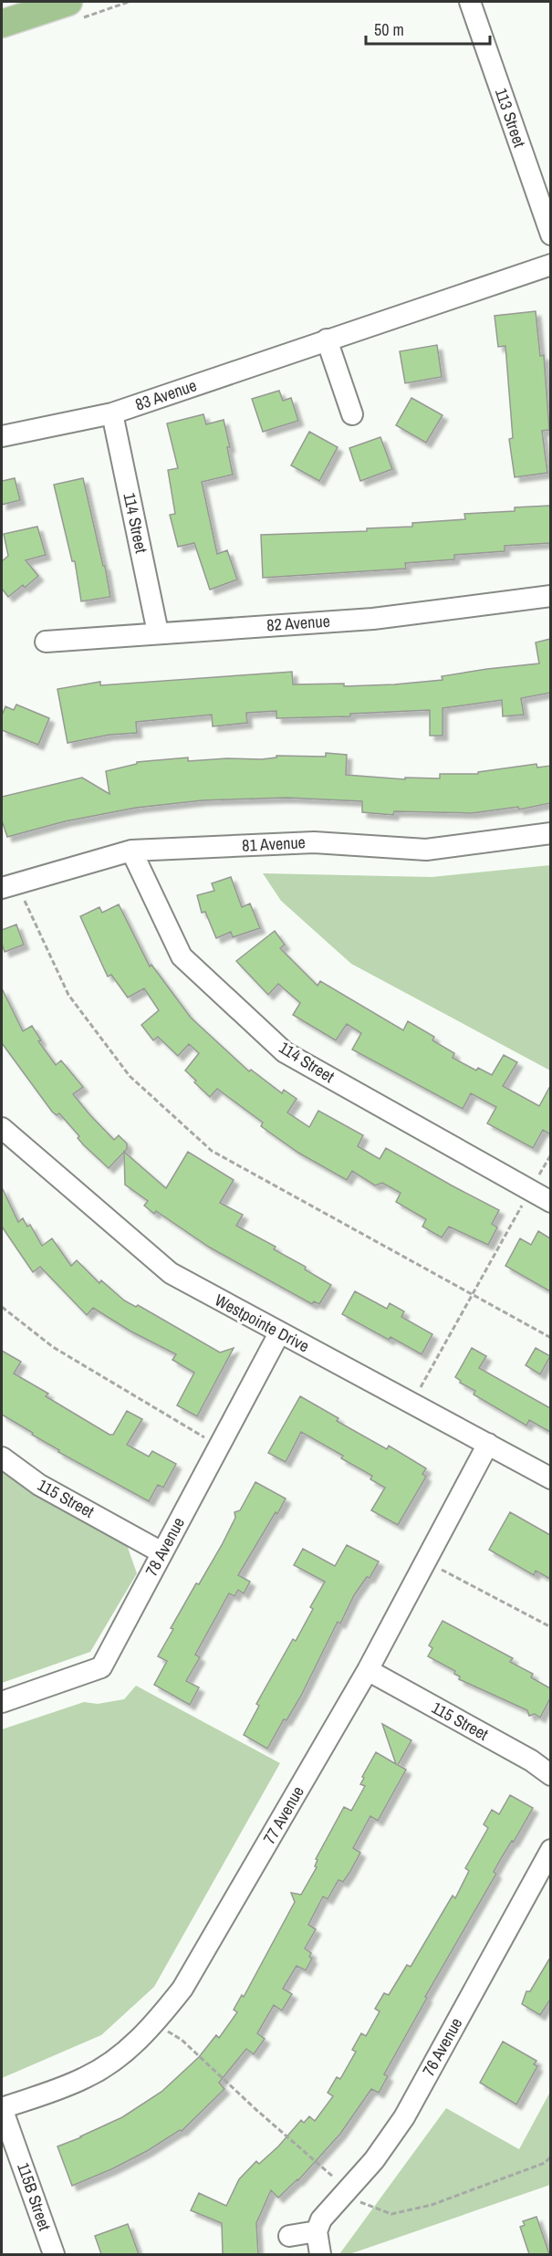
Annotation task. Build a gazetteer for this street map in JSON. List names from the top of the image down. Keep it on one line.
{"streets":{"street":["113 Street","83 Avenue","114 Street","82 Avenue","81 Avenue","Westpointe Drive","115 Street","78 Avenue","77 Avenue","76 Avenue","115B Street"]},"crossings":[["83 Avenue","114 Street"],["114 Street","82 Avenue"],["114 Street","81 Avenue"],["Westpointe Drive","78 Avenue"],["Westpointe Drive","77 Avenue"],["115 Street","78 Avenue"],["115 Street","77 Avenue"],["77 Avenue","115B Street"]],"scale_bar":"50 m"}
